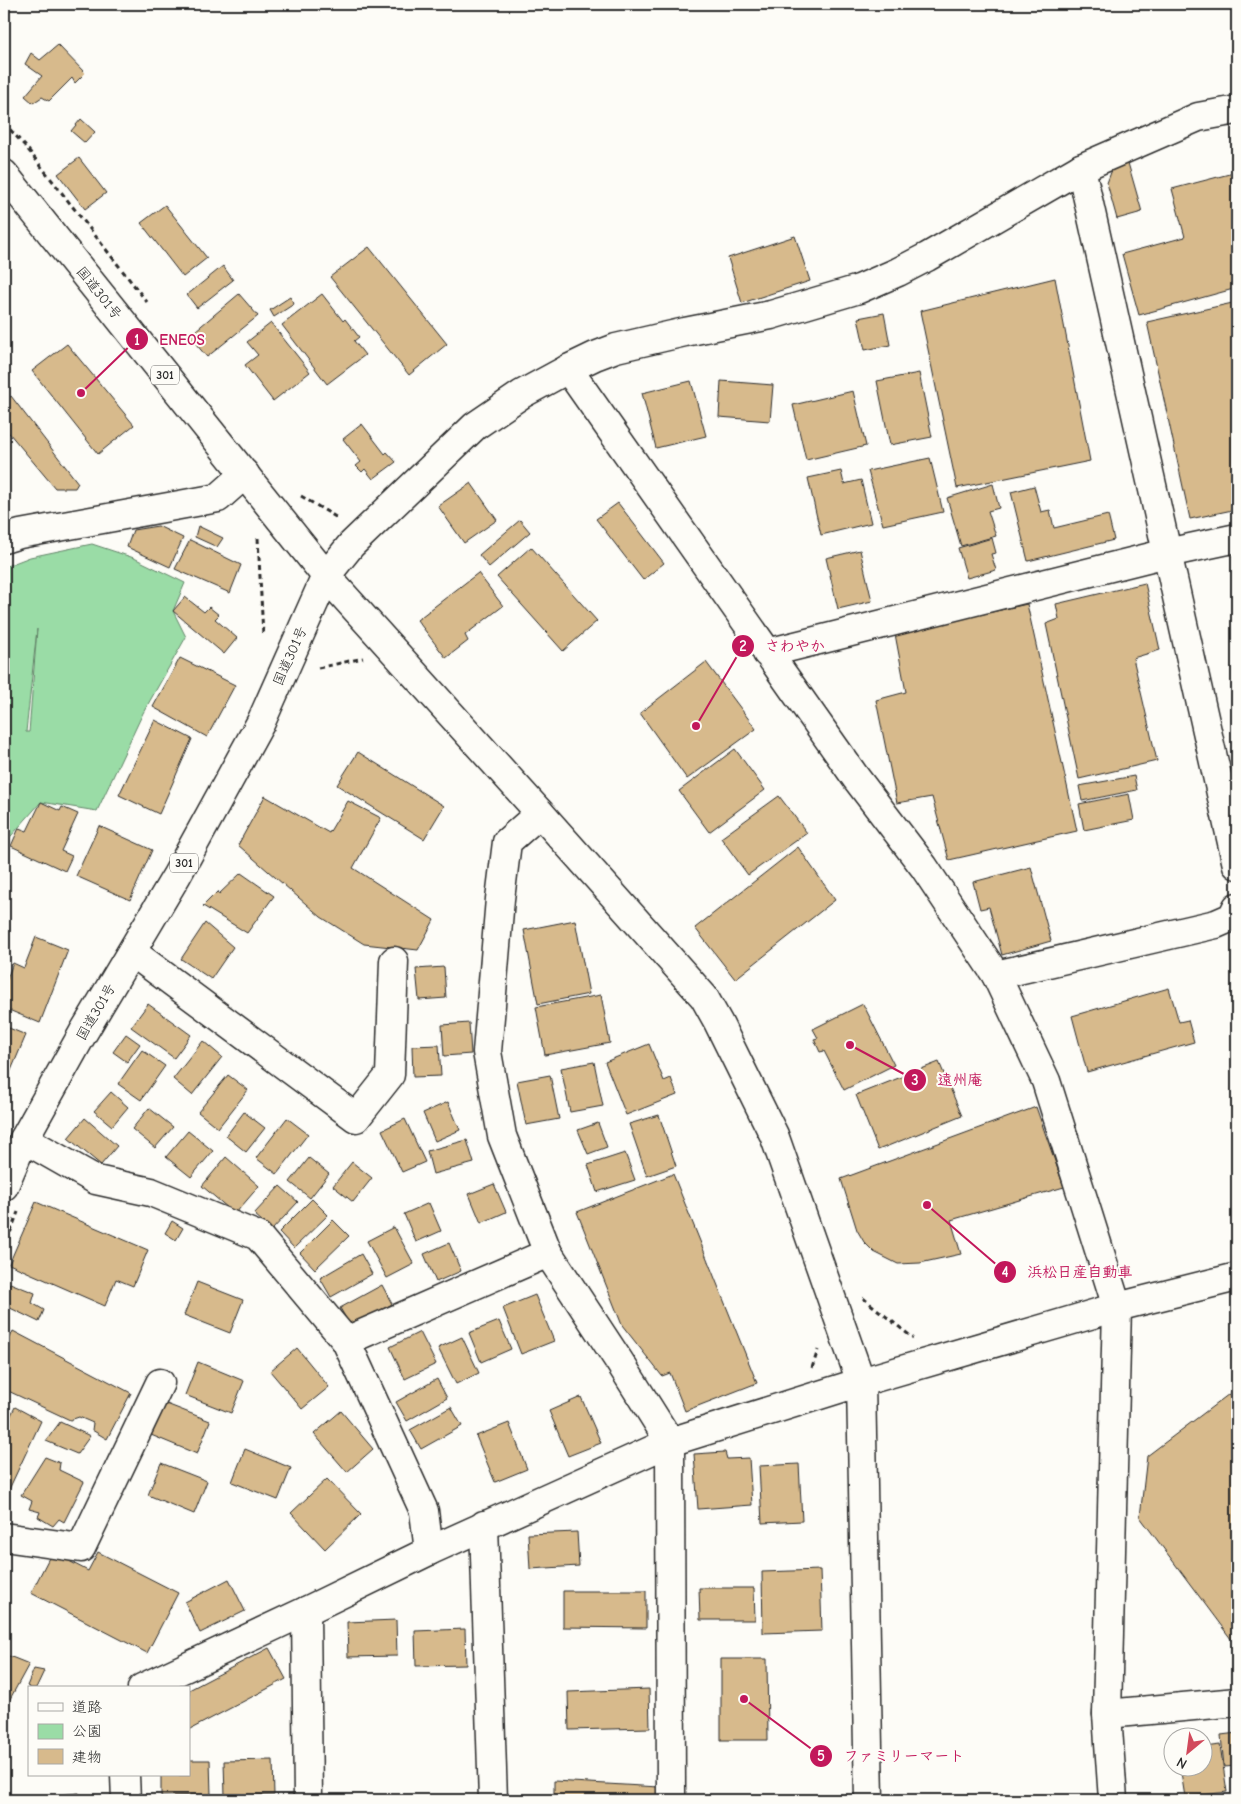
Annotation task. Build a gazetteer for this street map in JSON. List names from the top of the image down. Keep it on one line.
{"streets":{"main road":["国道301号","301"]},"places":["ENEOS","さわやか","遠州庵","浜松日産自動車","ファミリーマート"],"legend":["道路","公園","建物"],"north":"bottom left"}
